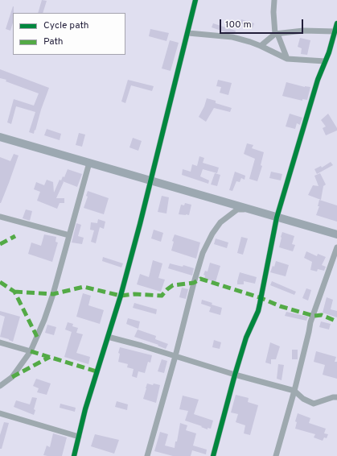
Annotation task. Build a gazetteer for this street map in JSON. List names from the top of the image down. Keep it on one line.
{"legend":["Cycle path","Path"],"scale_bar":"100 m"}
